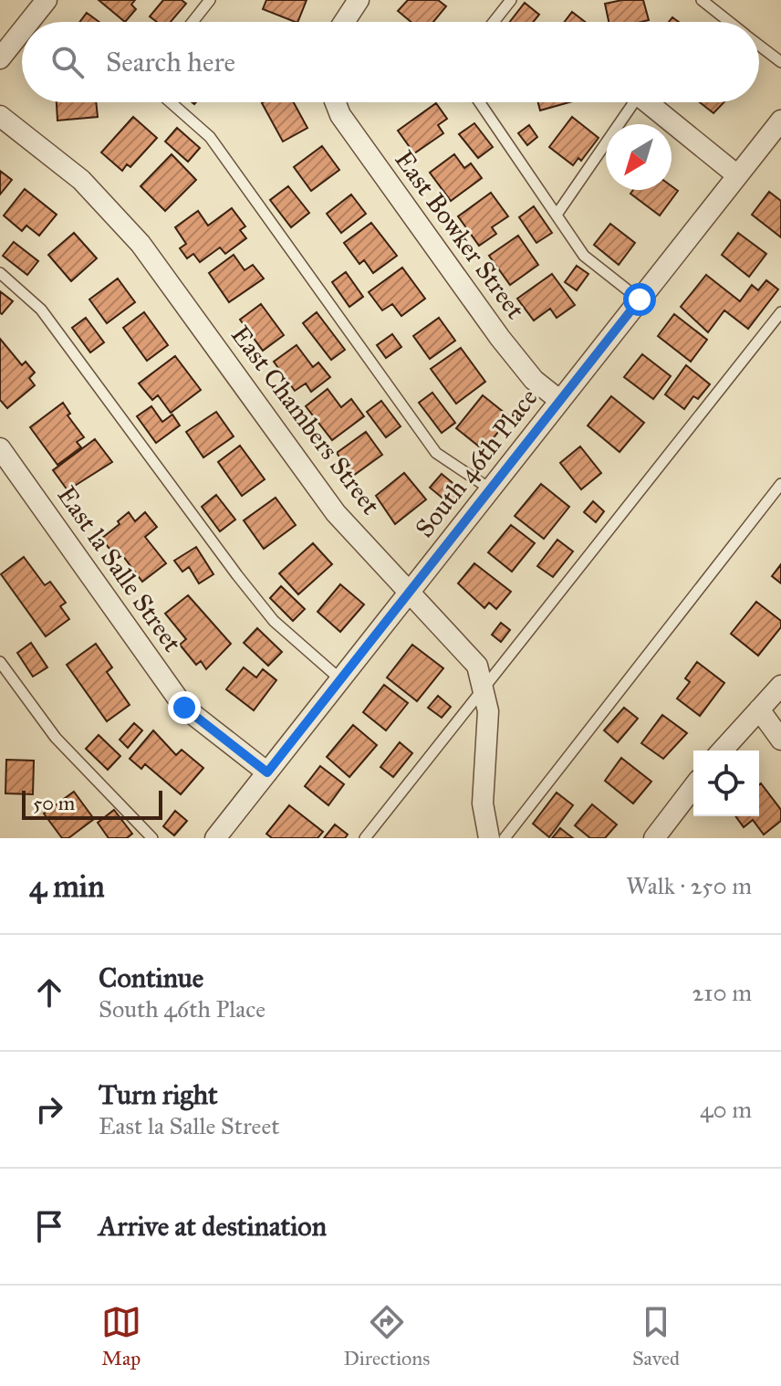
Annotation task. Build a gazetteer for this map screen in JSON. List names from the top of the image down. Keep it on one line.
{"streets":{"street":["East Bowker Street","East Chambers Street","South 46th Place","East la Salle Street"]},"crossings":[["East Bowker Street","South 46th Place"],["East Chambers Street","South 46th Place"],["South 46th Place","East la Salle Street"]],"scale_bar":"50 m","north":"bottom left","page":{"search":"Search here","scale":"50 m","heading":["4 min","Walk · 250 m"],"list":[["Continue","South 46th Place","210 m"],["Turn right","East la Salle Street","40 m"],"Arrive at destination"],"nav":["Map","Directions","Saved"]}}
